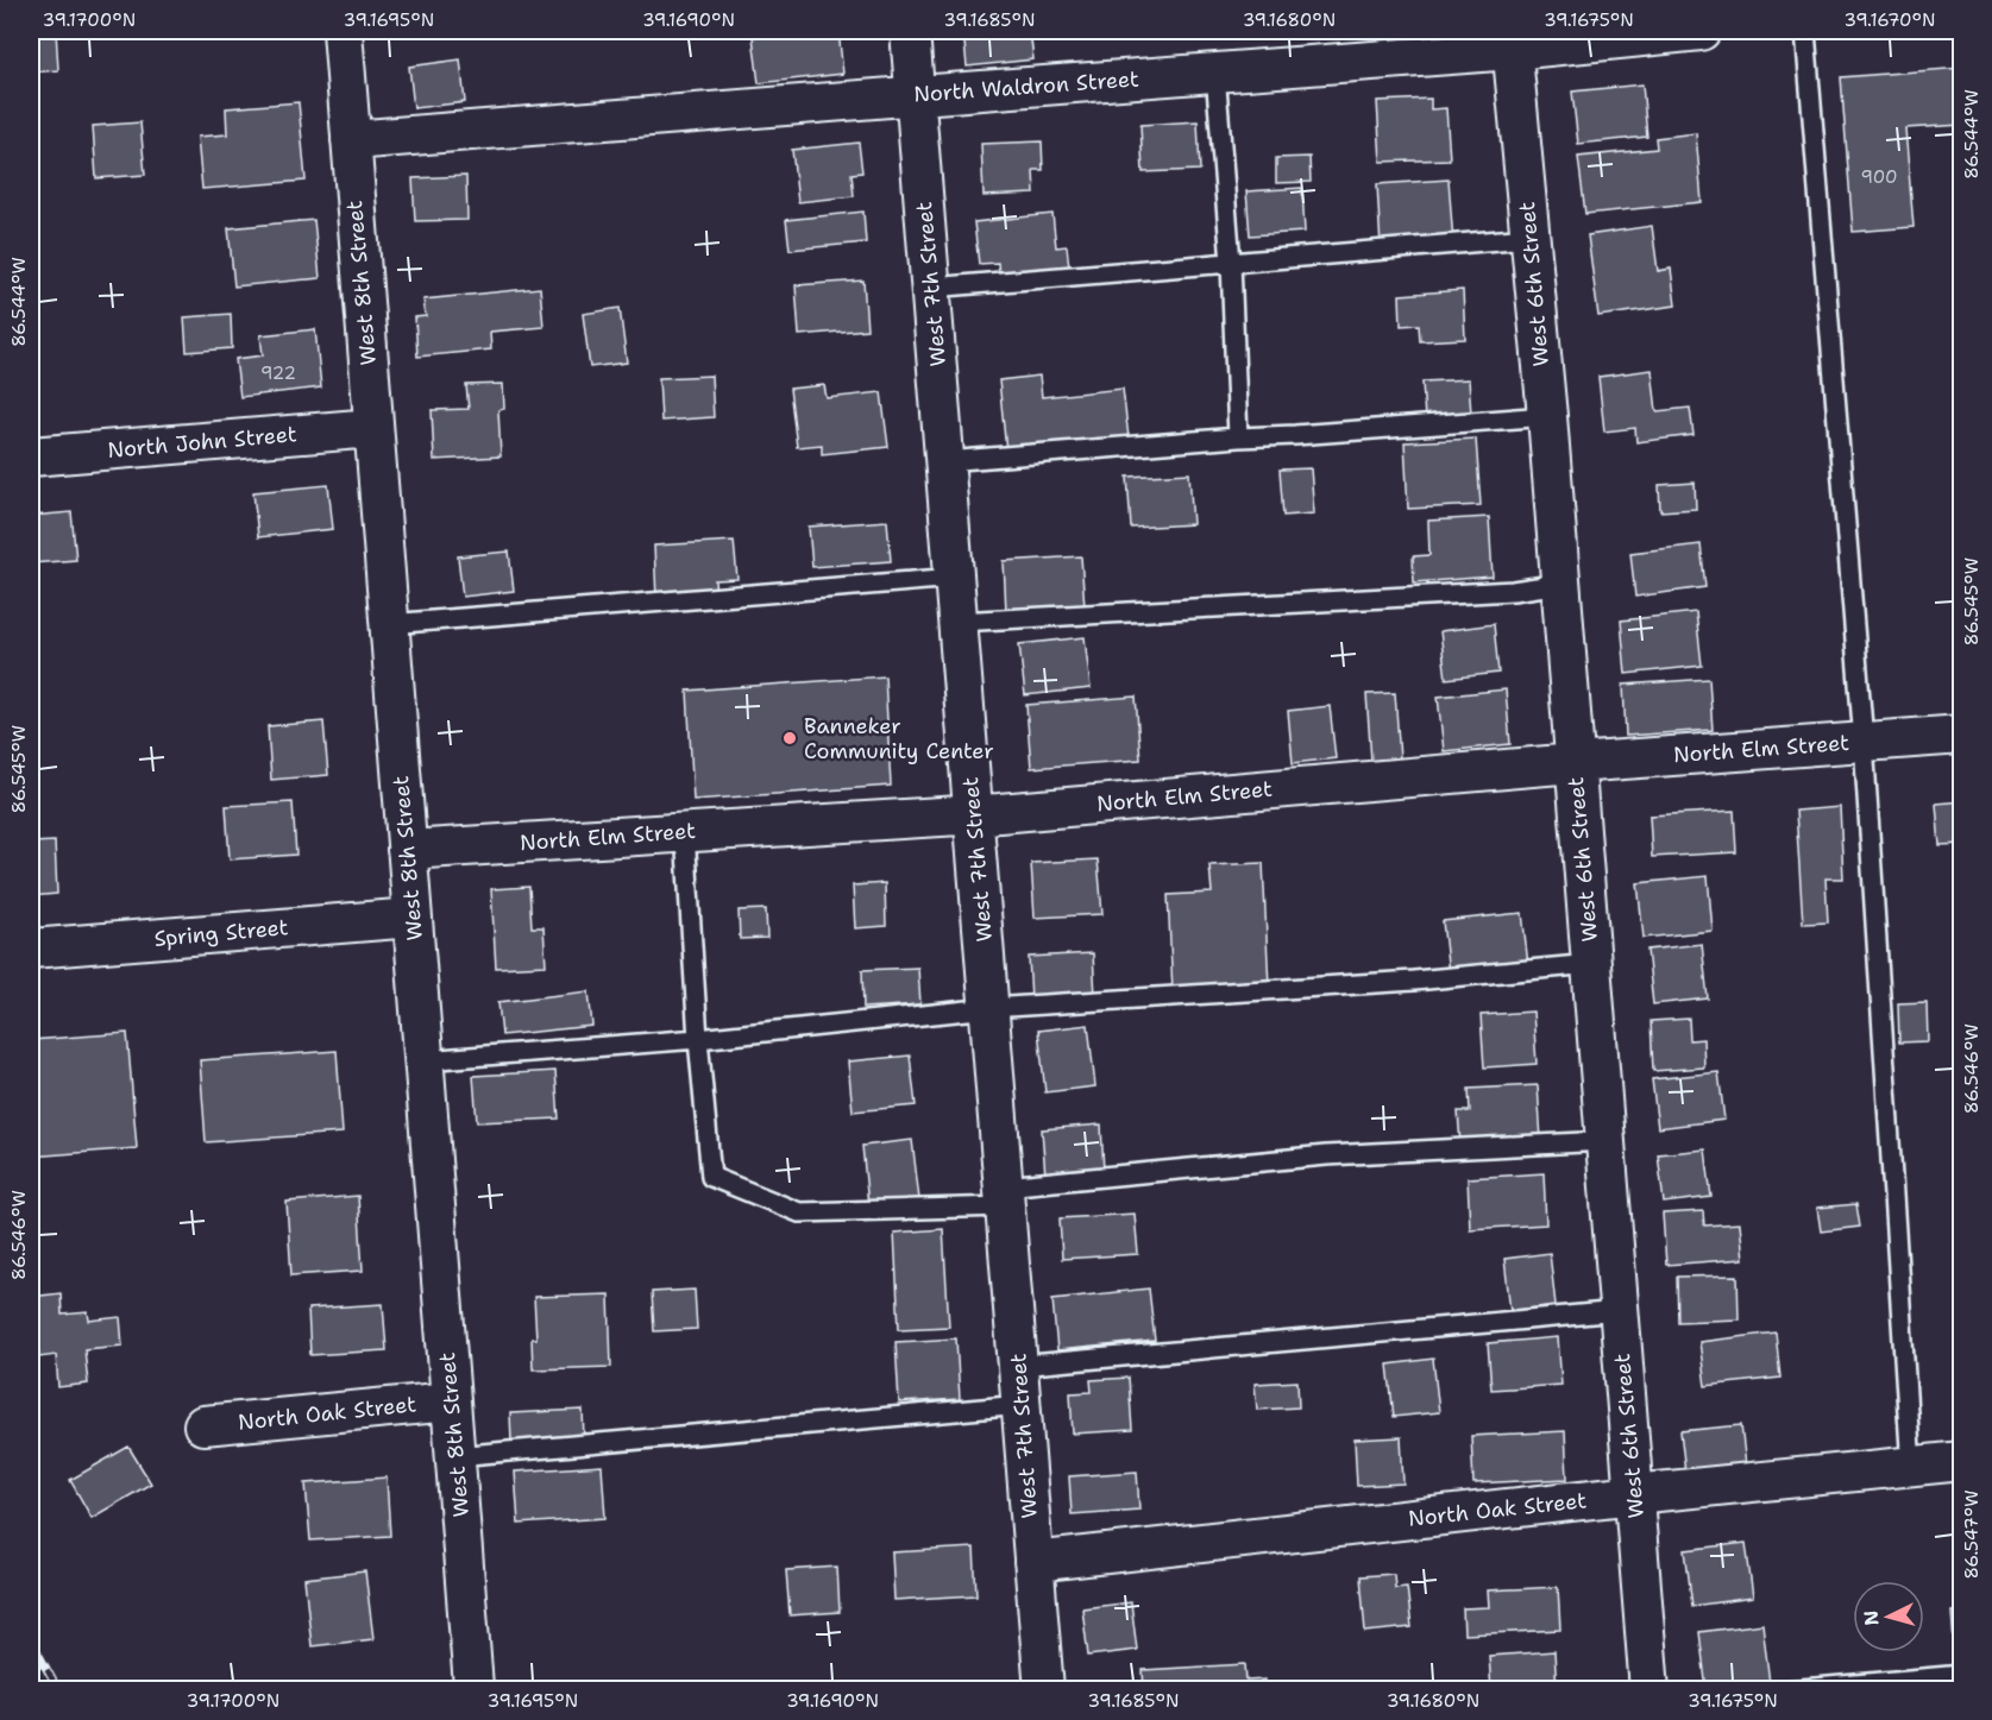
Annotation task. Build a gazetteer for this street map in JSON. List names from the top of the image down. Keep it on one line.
{"streets":{"street":["North Waldron Street","West 8th Street","West 7th Street","West 6th Street","North John Street","North Elm Street","Spring Street","North Oak Street"]},"crossings":[["North Waldron Street","West 8th Street"],["North Waldron Street","West 7th Street"],["North Waldron Street","West 6th Street"],["West 8th Street","North John Street"],["West 8th Street","North Elm Street"],["West 8th Street","Spring Street"],["West 8th Street","North Oak Street"],["West 7th Street","North Elm Street"],["West 7th Street","North Oak Street"],["West 6th Street","North Elm Street"],["West 6th Street","North Oak Street"]],"places":["Banneker Community Center"],"house_numbers":["900","922"],"north":"left","coordinates":["39.1700°N","39.1695°N","39.1690°N","39.1685°N","39.1680°N","39.1675°N","39.1670°N","86.544°W","86.545°W","86.546°W","86.547°W"]}
